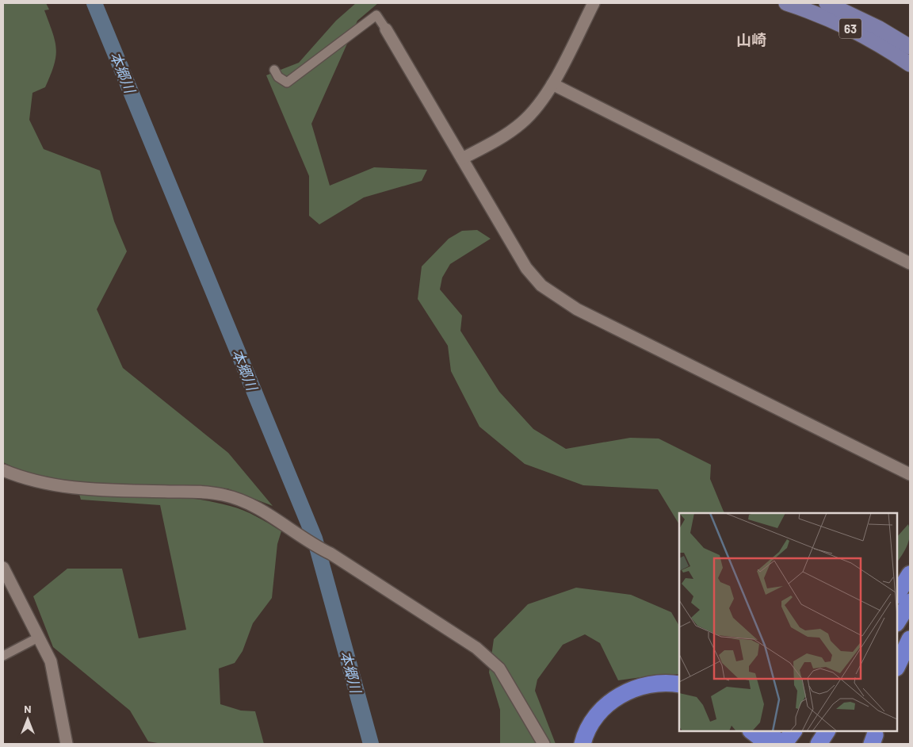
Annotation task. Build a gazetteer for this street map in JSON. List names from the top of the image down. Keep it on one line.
{"streets":{"main road":["63"]},"districts":["山崎"],"water":["本郷川"],"north":"top"}
